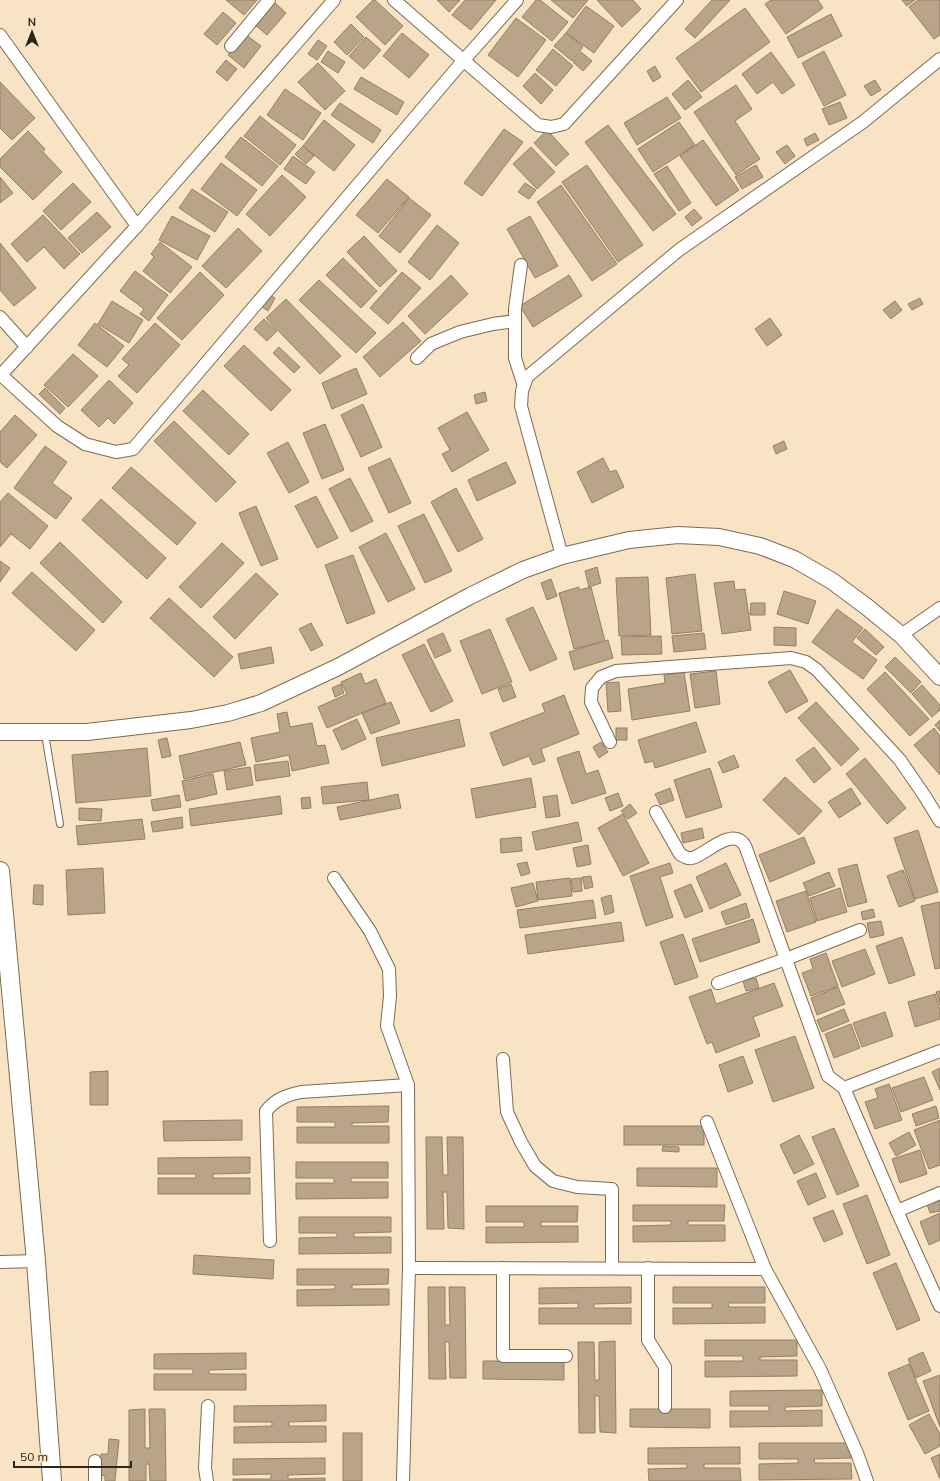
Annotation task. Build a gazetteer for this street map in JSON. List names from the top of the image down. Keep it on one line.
{"scale_bar":"50 m","north":"top"}
